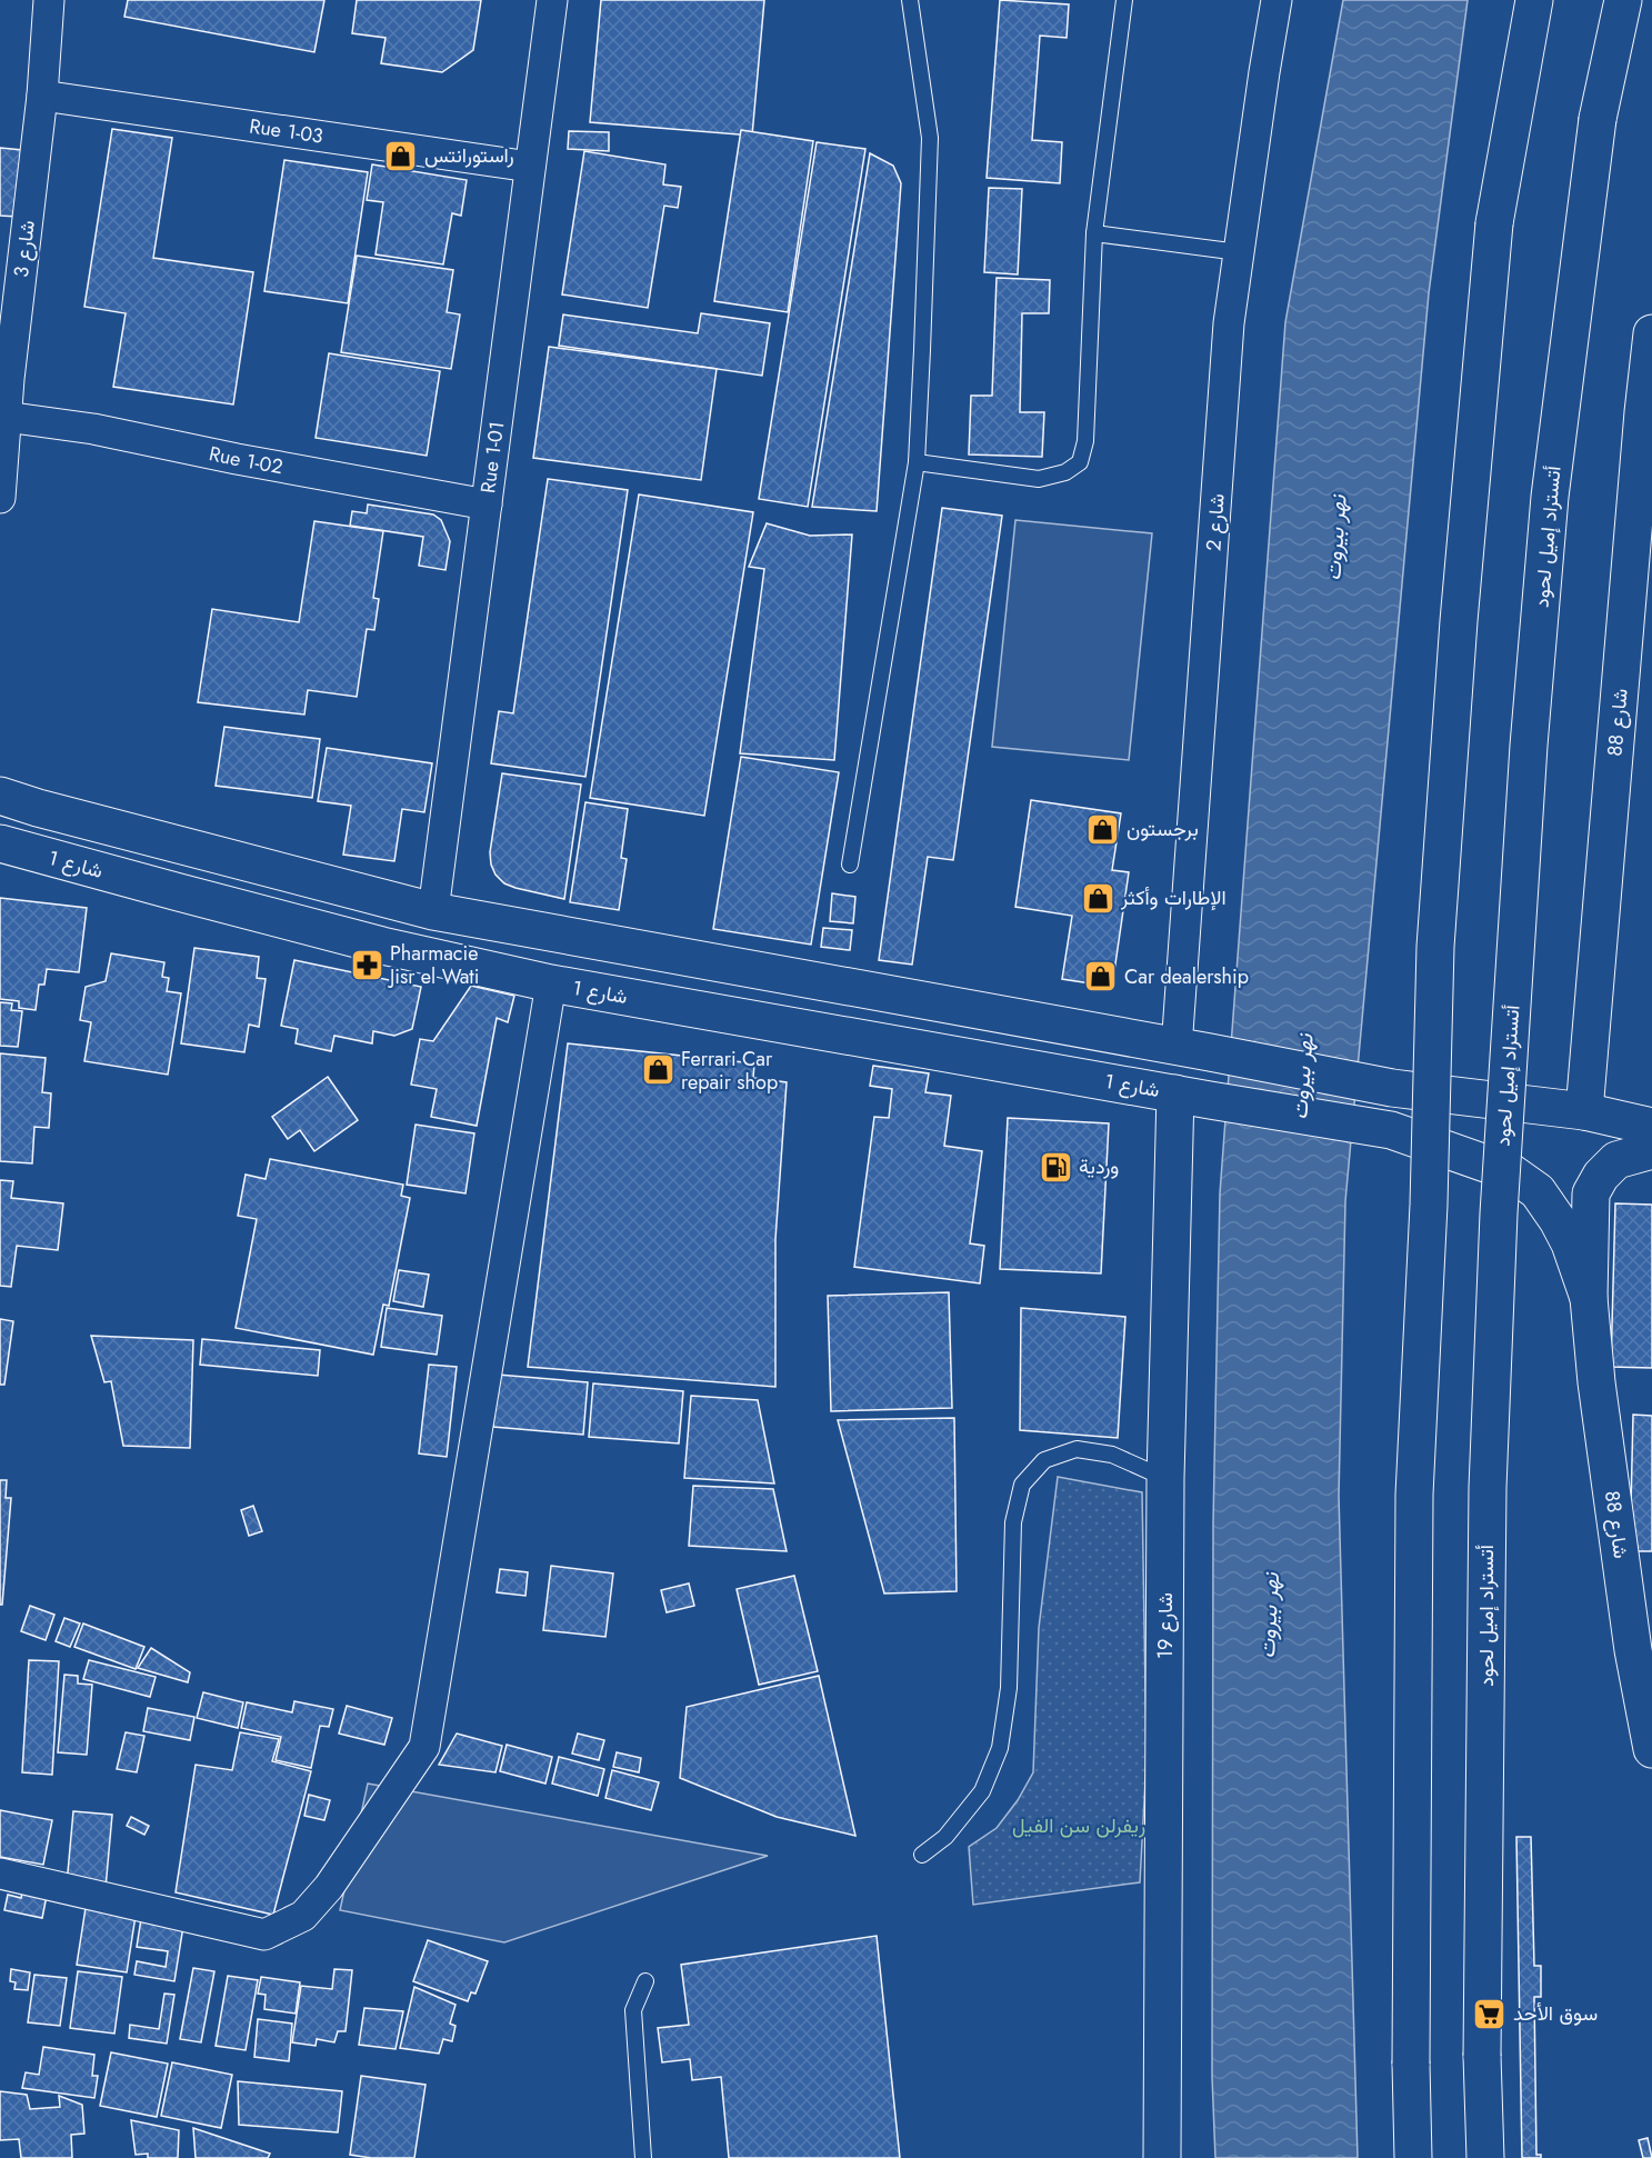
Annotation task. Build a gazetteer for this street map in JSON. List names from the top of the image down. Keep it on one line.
{"streets":{"main road":["أتستراد إميل لحود","شارع 88","شارع 1","شارع 19"],"street":["Rue 1-03","شارع 3","Rue 1-01","Rue 1-02","شارع 2"]},"crossings":[["Rue 1-03","شارع 3"],["Rue 1-03","Rue 1-01"],["شارع 3","Rue 1-02"],["Rue 1-01","Rue 1-02"],["شارع 88","شارع 1"],["شارع 1","شارع 19"]],"water":["نهر بيروت"],"parks":["ريفرلن سن الفيل"],"places":{"shop":["راستورانتس","برجستون","الإطارات وأكثر","Car dealership","Ferrari Car repair shop"],"pharmacy":["Pharmacie Jisr el Wati"],"fuel station":["وردية"],"supermarket":["سوق الأحد"]}}
